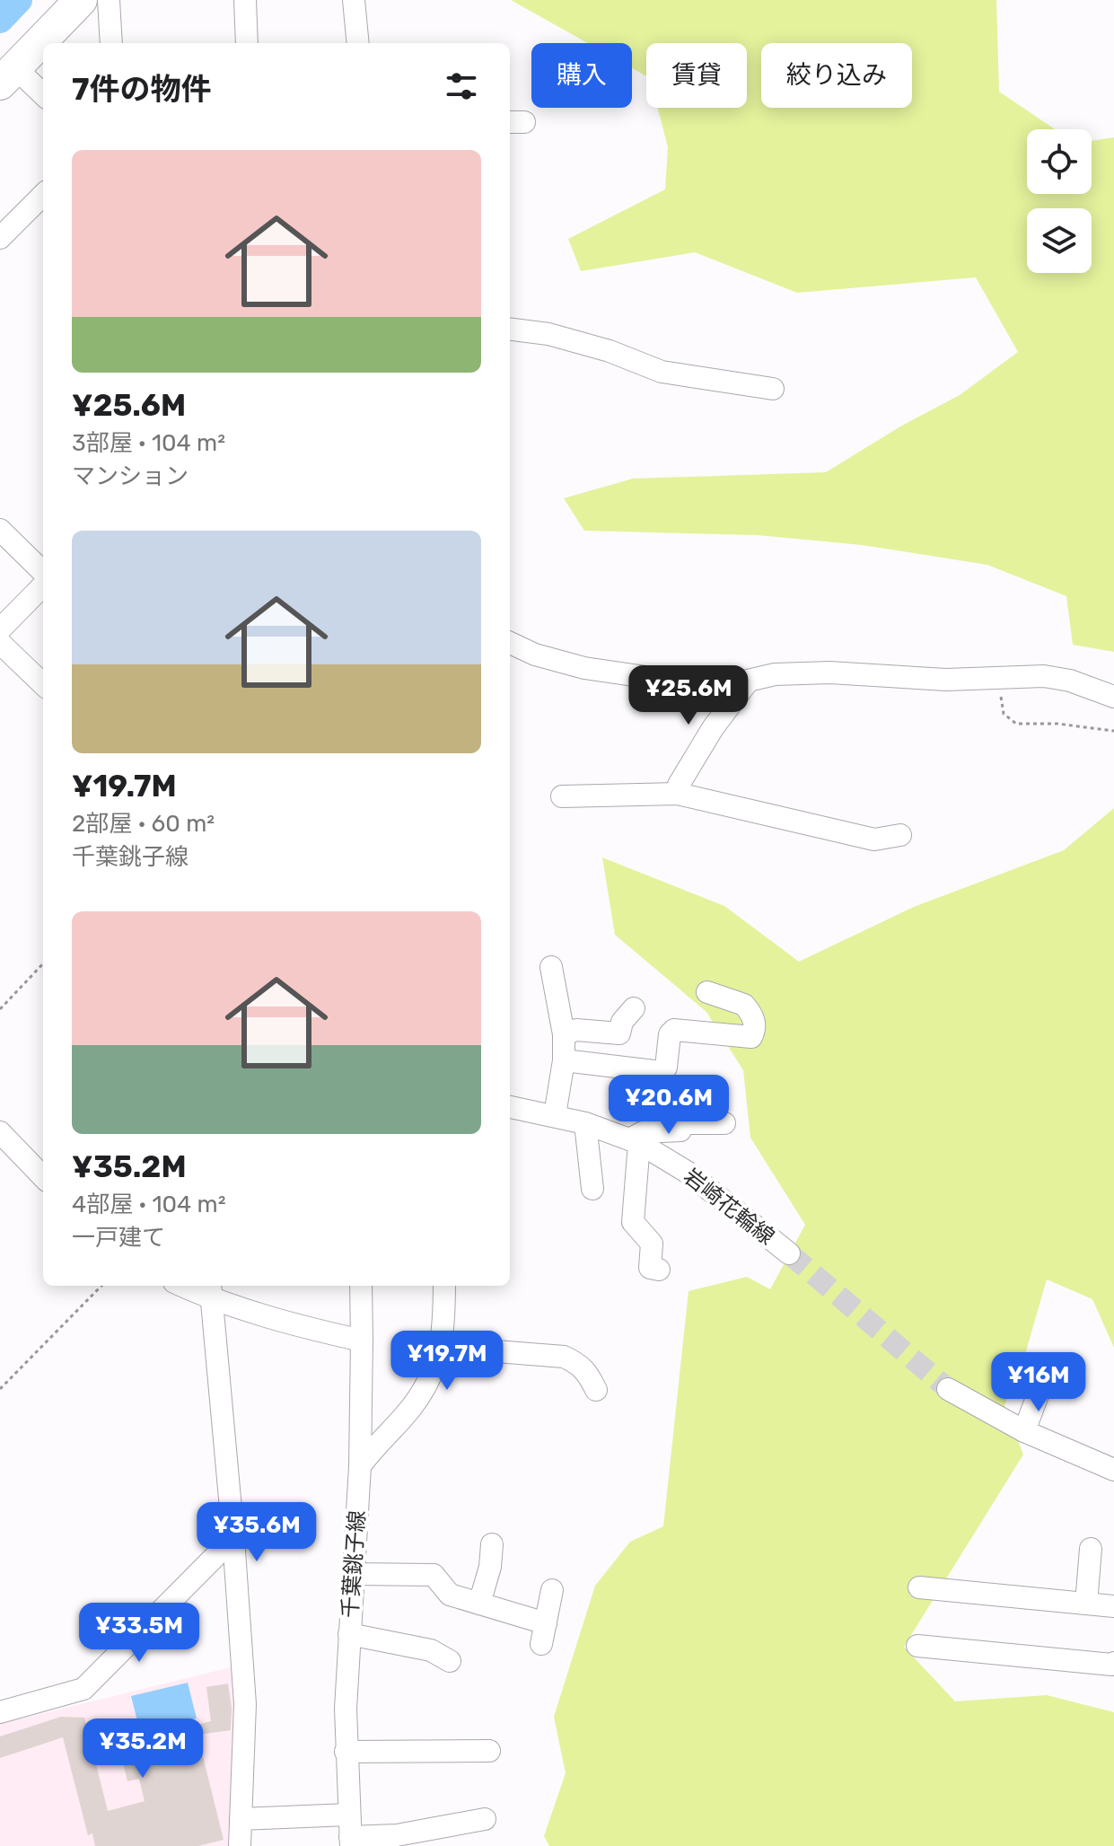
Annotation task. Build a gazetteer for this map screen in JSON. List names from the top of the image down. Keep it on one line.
{"streets":{"street":["岩崎花輪線","千葉銚子線"]},"page":{"chip":["購入","賃貸","絞り込み"],"heading":"7件の物件","list":[{"name":"¥25.6M","note":"3部屋 · 104 m² · マンション"},{"name":"¥19.7M","note":"2部屋 · 60 m² · 千葉銚子線"},{"name":"¥35.2M","note":"4部屋 · 104 m² · 一戸建て"}],"price":["¥25.6M","¥20.6M","¥19.7M","¥16M","¥35.6M","¥33.5M","¥35.2M"]}}
